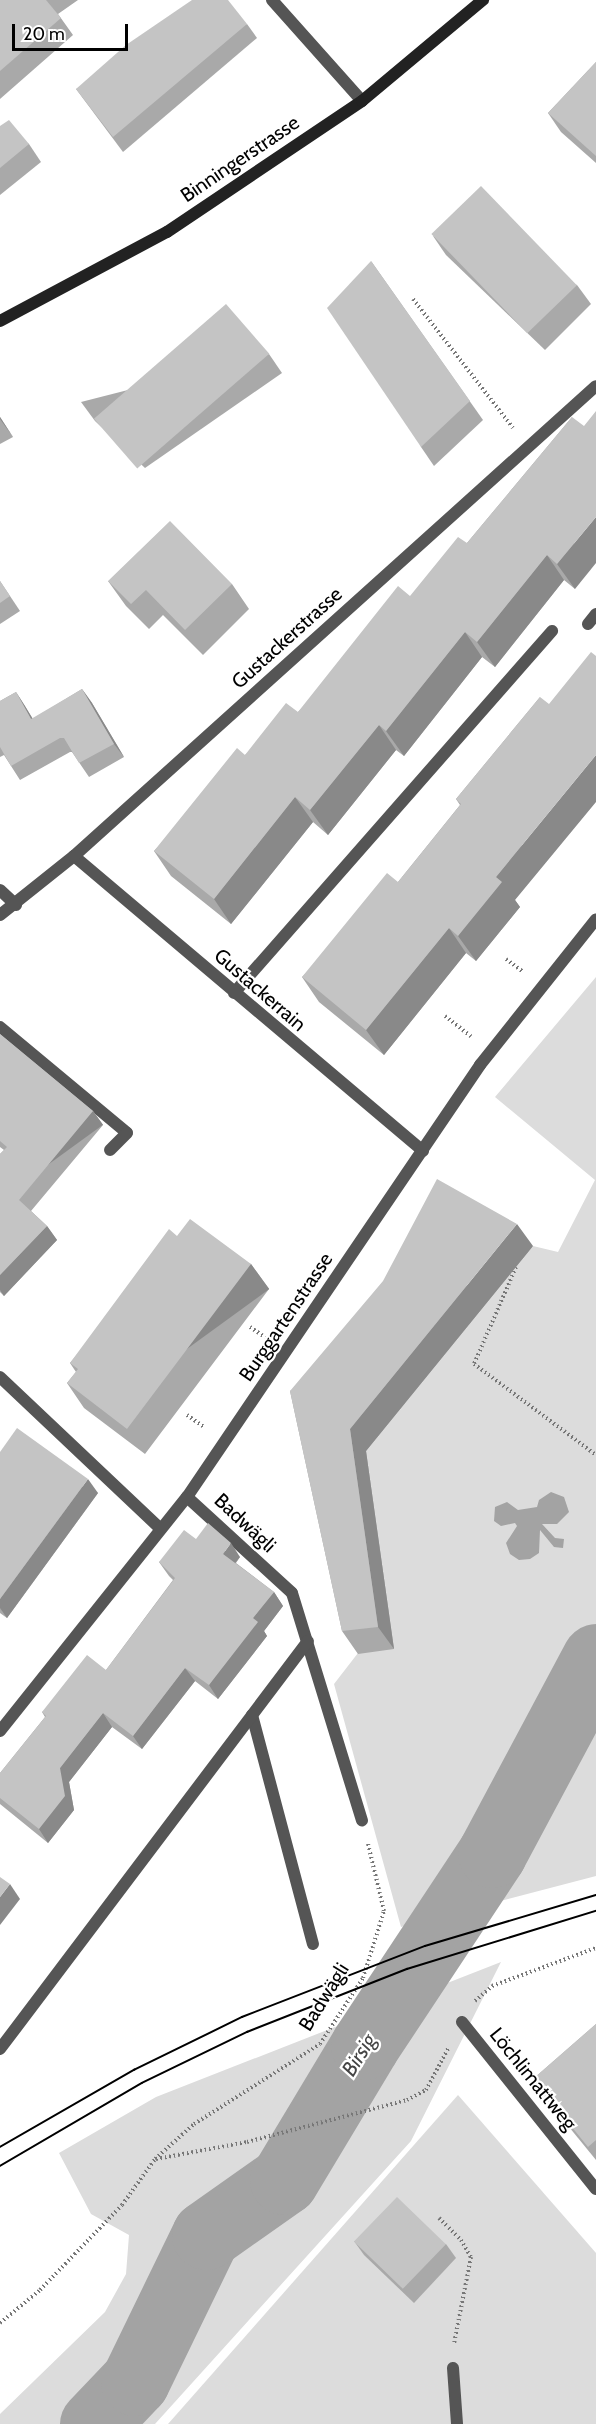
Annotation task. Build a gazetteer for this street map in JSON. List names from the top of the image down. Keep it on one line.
{"streets":{"main road":["Binningerstrasse"],"street":["Gustackerstrasse","Gustackerrain","Burggartenstrasse","Badwägli","Löchlimattweg"]},"crossings":[["Gustackerstrasse","Gustackerrain"],["Gustackerrain","Burggartenstrasse"],["Burggartenstrasse","Badwägli"]],"water":["Birsig"],"scale_bar":"20 m"}
